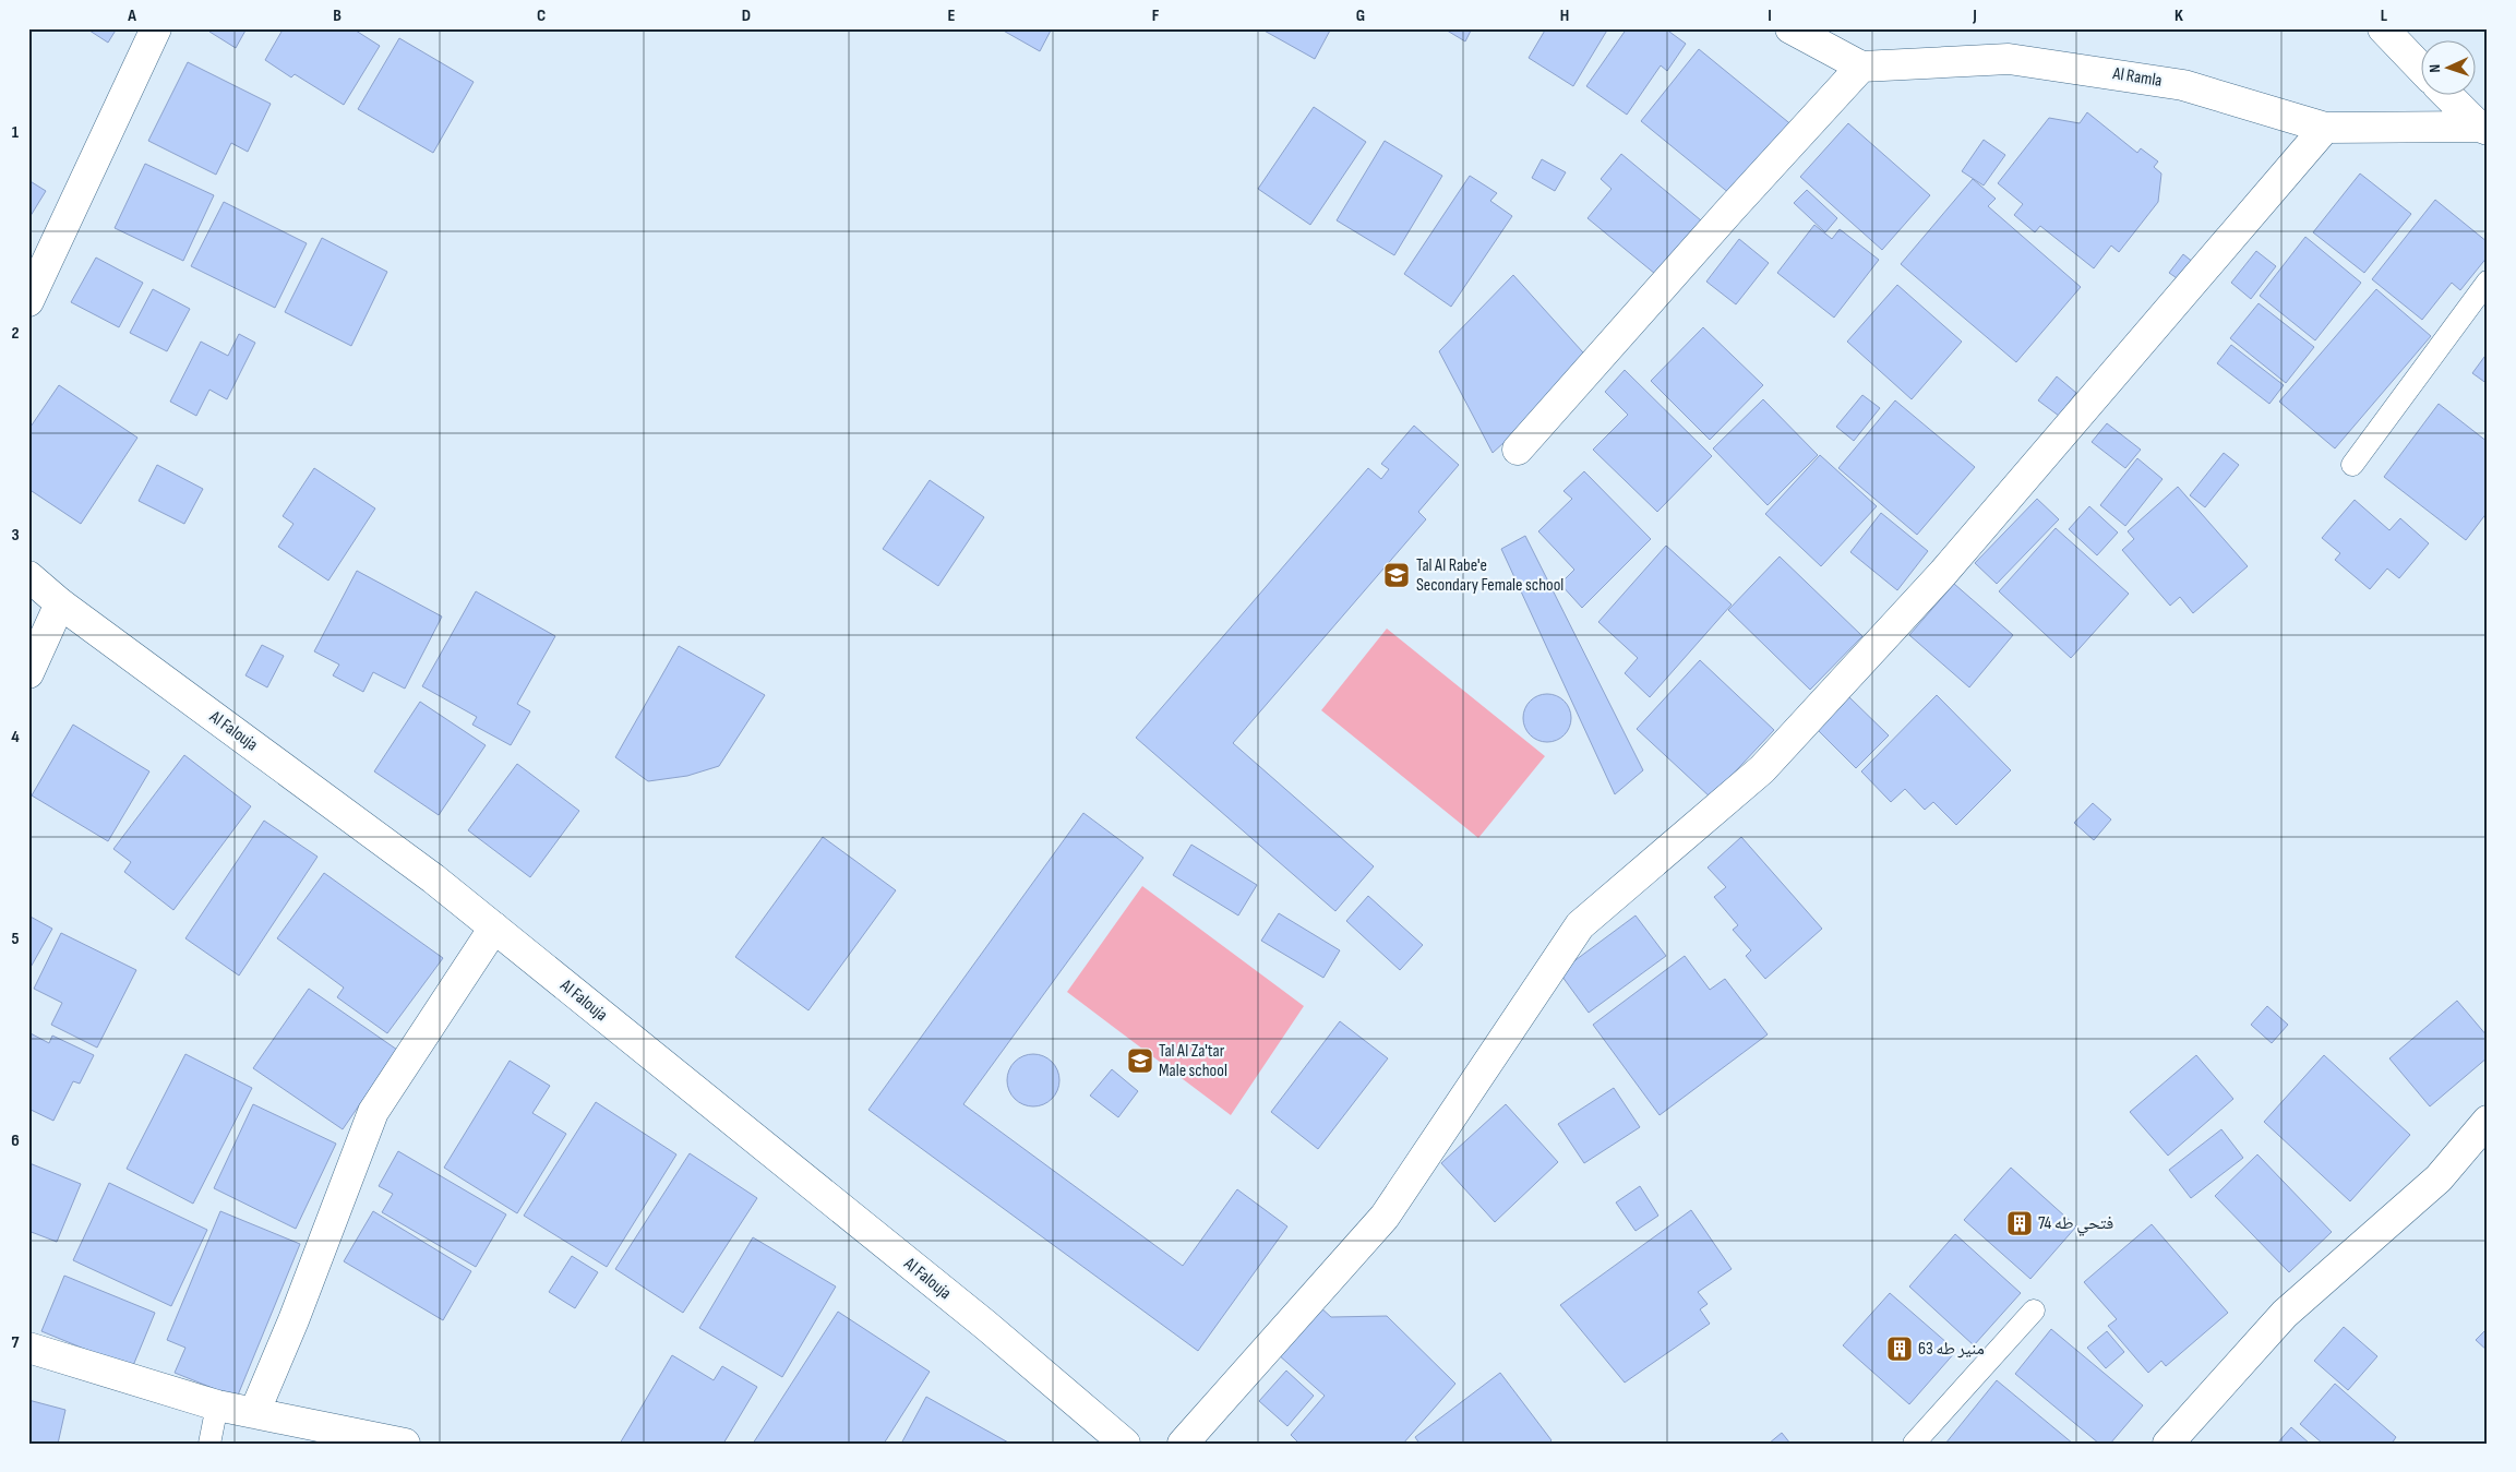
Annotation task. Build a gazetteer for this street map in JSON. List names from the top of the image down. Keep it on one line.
{"streets":{"street":["Al Ramla","Al Falouja"]},"places":{"school or university":["Tal Al Rabe'e Secondary Female school","Tal Al Za'tar Male school"],"building":["فتحي طه 74","منير طه 63"]},"north":"left","grid":{"columns":["A","B","C","D","E","F","G","H","I","J","K","L"],"rows":["1","2","3","4","5","6","7"]}}
